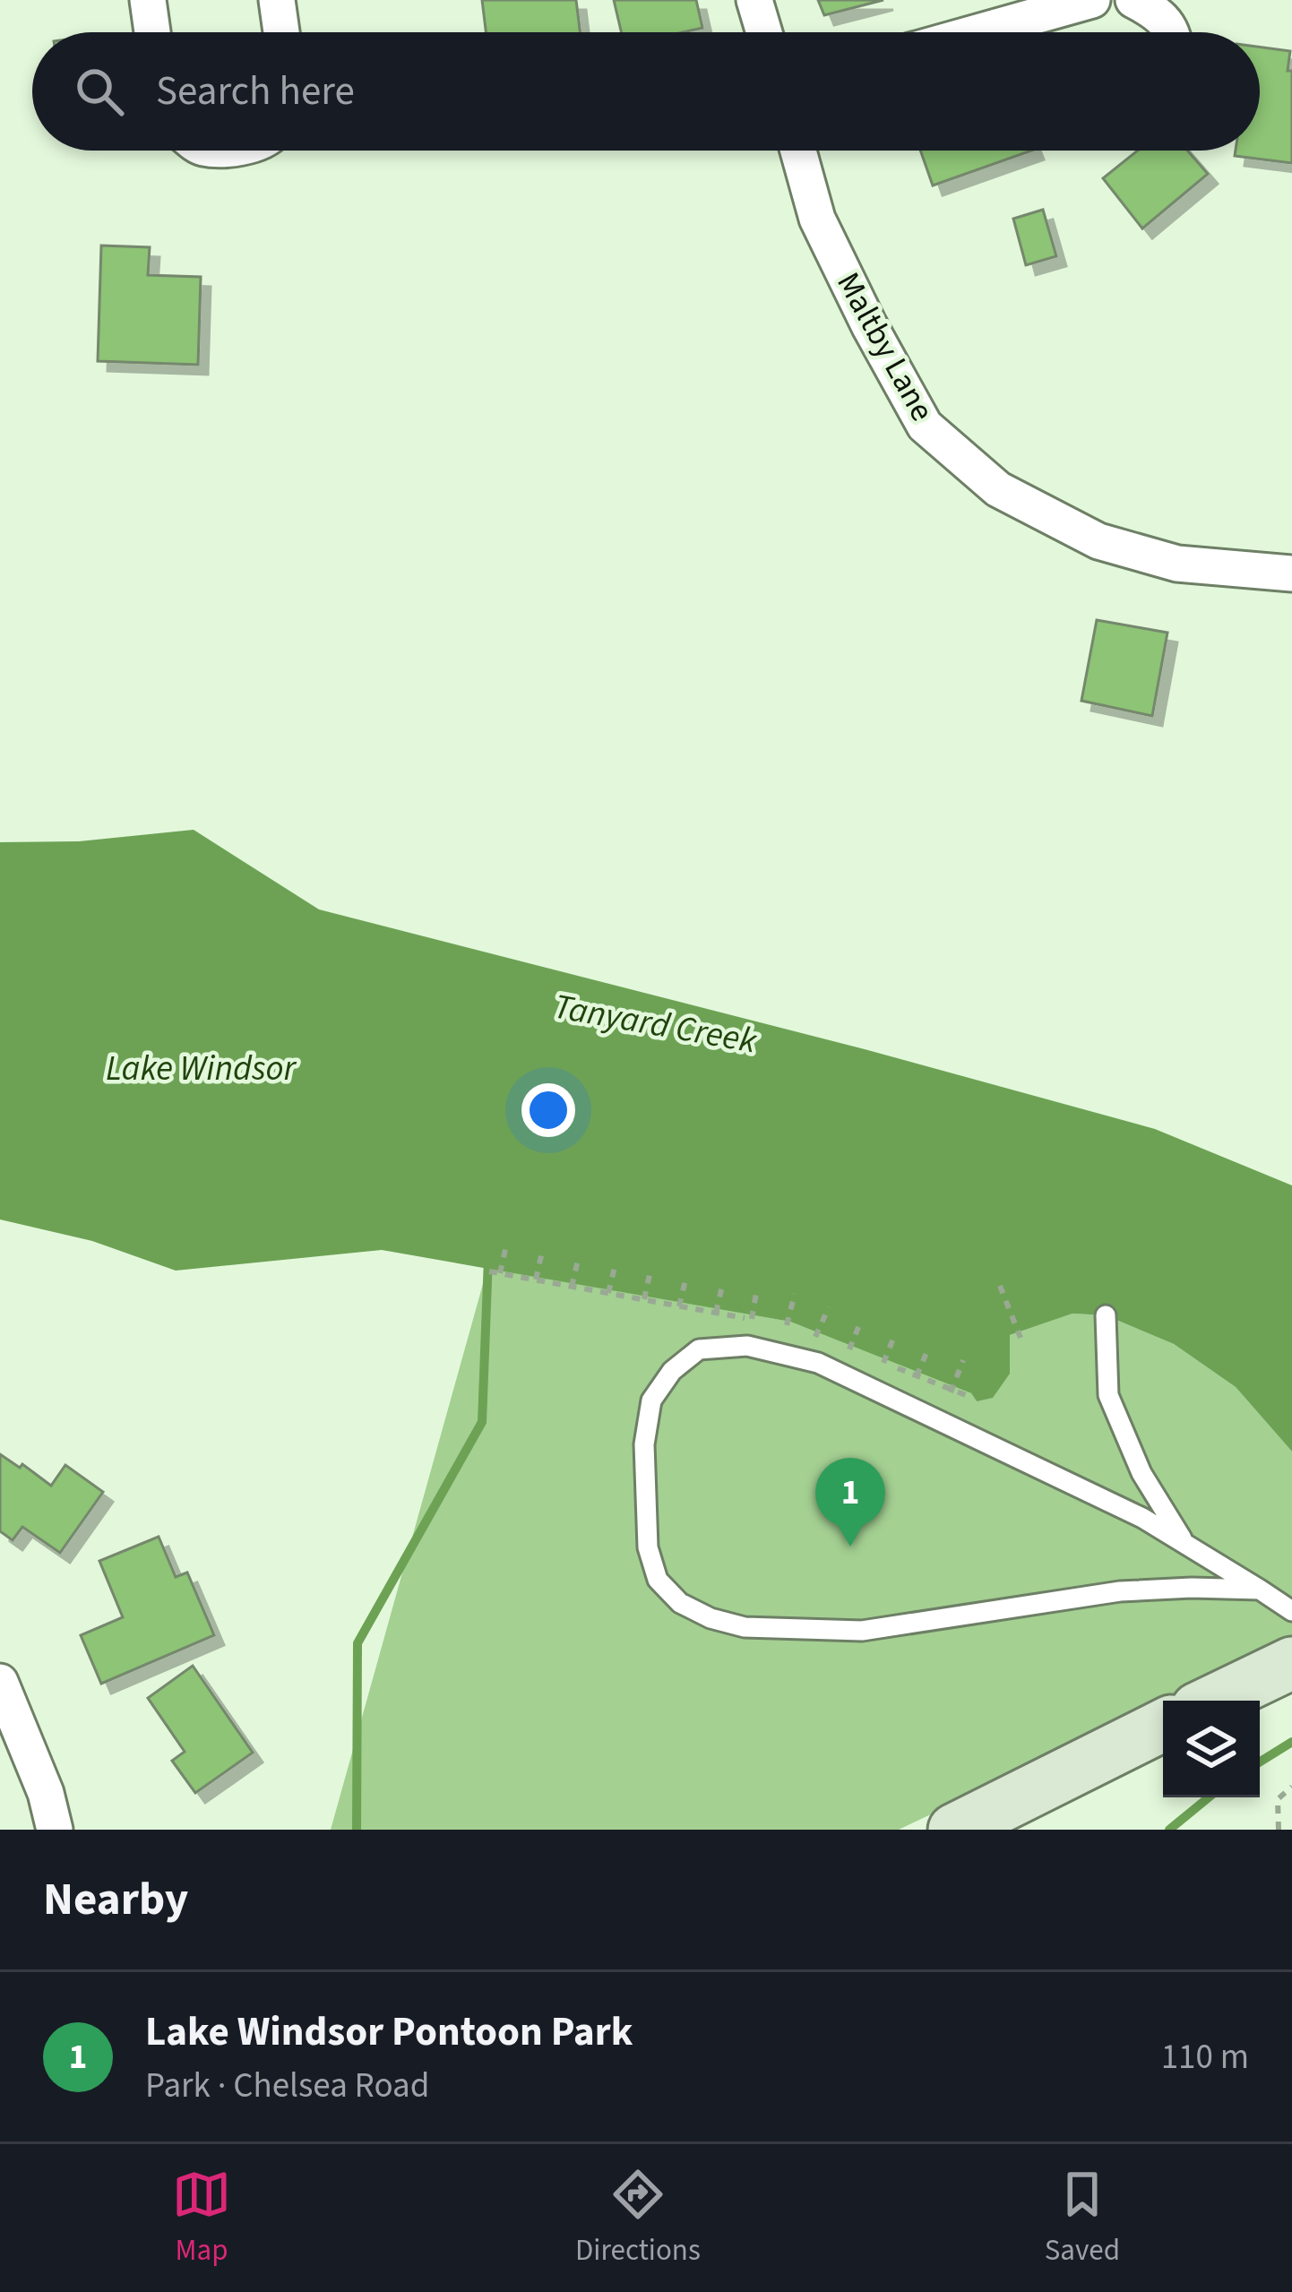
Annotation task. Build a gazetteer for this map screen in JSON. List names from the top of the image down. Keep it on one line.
{"streets":{"street":["Maltby Lane"]},"water":["Tanyard Creek","Lake Windsor"],"page":{"search":"Search here","pins":"1","heading":"Nearby","list":[{"mark":"1","name":"Lake Windsor Pontoon Park","note":"Park · Chelsea Road","value":"110 m"}],"nav":["Map","Directions","Saved"]}}
